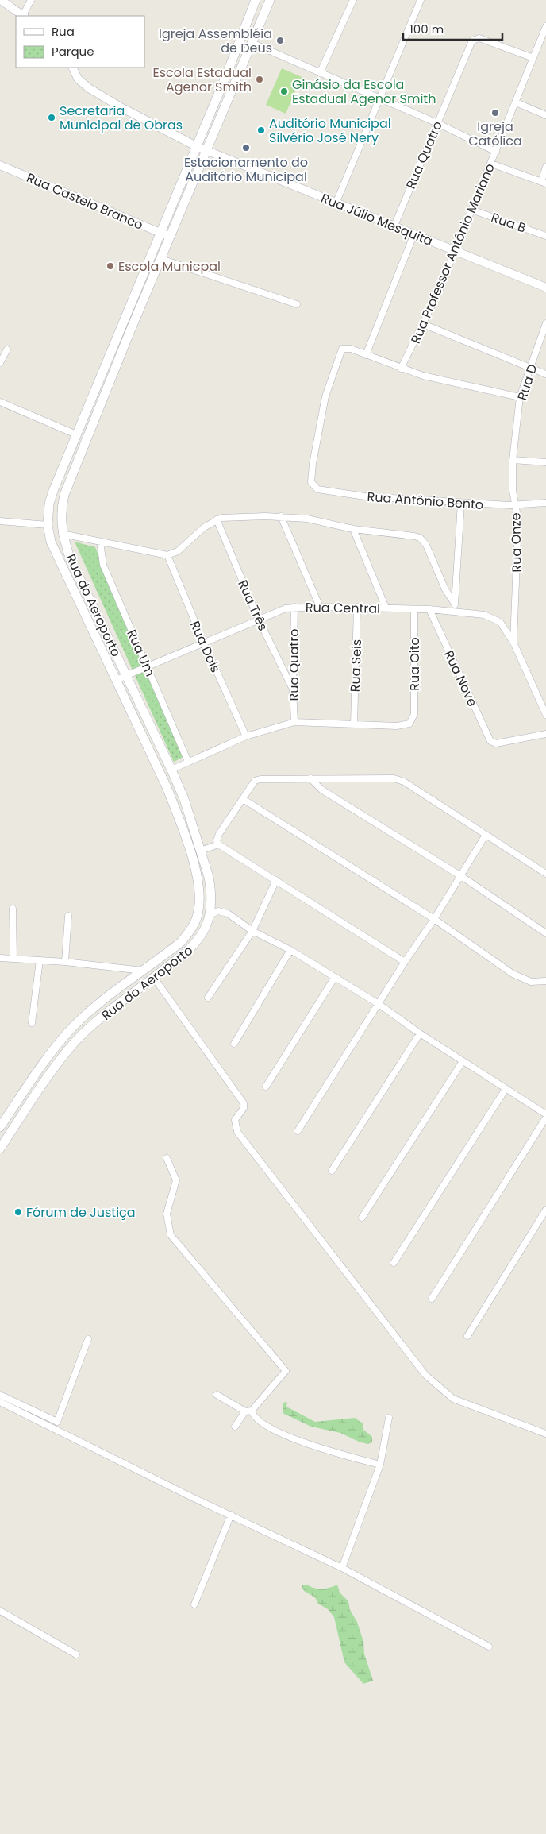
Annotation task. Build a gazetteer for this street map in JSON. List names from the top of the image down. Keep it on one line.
{"streets":{"main road":["Rua do Aeroporto"],"street":["Rua Quatro","Rua Castelo Branco","Rua Júlio Mesquita","Rua B","Rua Professor Antônio Mariano","Rua D","Rua Antônio Bento","Rua Onze","Rua Três","Rua Central","Rua Dois","Rua Um","Rua Oito","Rua Seis","Rua Nove"]},"crossings":[["Rua Quatro","Rua Júlio Mesquita"],["Rua Quatro","Rua Professor Antônio Mariano"],["Rua Quatro","Rua Três"],["Rua Quatro","Rua Central"],["Rua Castelo Branco","Rua do Aeroporto"],["Rua Júlio Mesquita","Rua Professor Antônio Mariano"],["Rua Júlio Mesquita","Rua do Aeroporto"],["Rua B","Rua Professor Antônio Mariano"],["Rua D","Rua Onze"],["Rua Antônio Bento","Rua Onze"],["Rua Onze","Rua Central"],["Rua do Aeroporto","Rua Central"],["Rua Três","Rua Central"],["Rua Central","Rua Dois"],["Rua Central","Rua Um"],["Rua Central","Rua Oito"],["Rua Central","Rua Seis"],["Rua Central","Rua Nove"],["Rua Oito","Rua Seis"]],"places":["Igreja Assembléia de Deus","Escola Estadual Agenor Smith","Ginásio da Escola Estadual Agenor Smith","Igreja Católica","Secretaria Municipal de Obras","Auditório Municipal Silvério José Nery","Estacionamento do Auditório Municipal","Escola Municpal","Fórum de Justiça"],"legend":["Rua","Parque"],"scale_bar":"100 m"}
